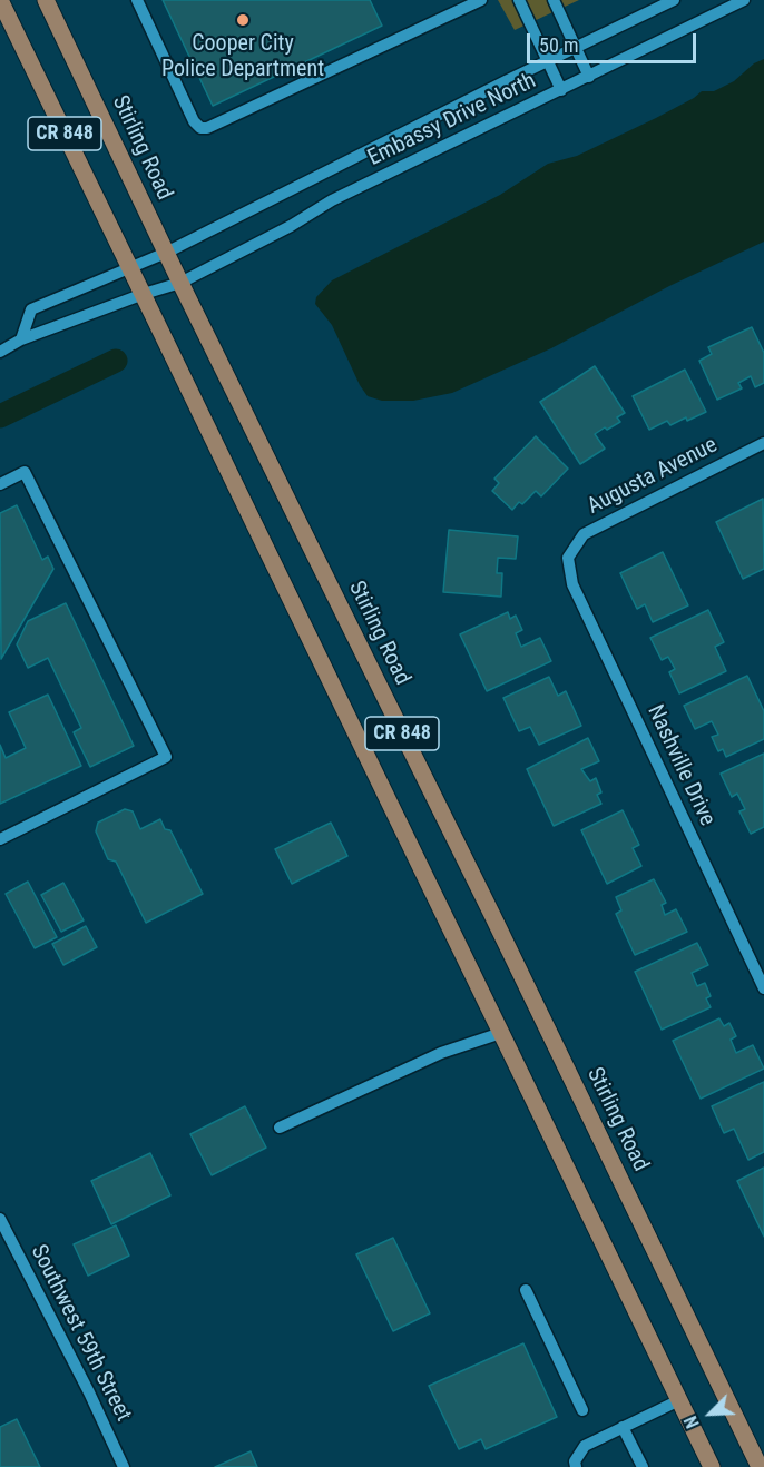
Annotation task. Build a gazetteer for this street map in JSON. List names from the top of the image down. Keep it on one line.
{"streets":{"main road":["CR 848","Stirling Road"],"street":["Embassy Drive North","Augusta Avenue","Nashville Drive","Southwest 59th Street"]},"crossings":[["Embassy Drive North","CR 848"],["Embassy Drive North","Stirling Road"],["Augusta Avenue","Nashville Drive"]],"places":["Cooper City Police Department"],"scale_bar":"50 m","north":"bottom left"}
